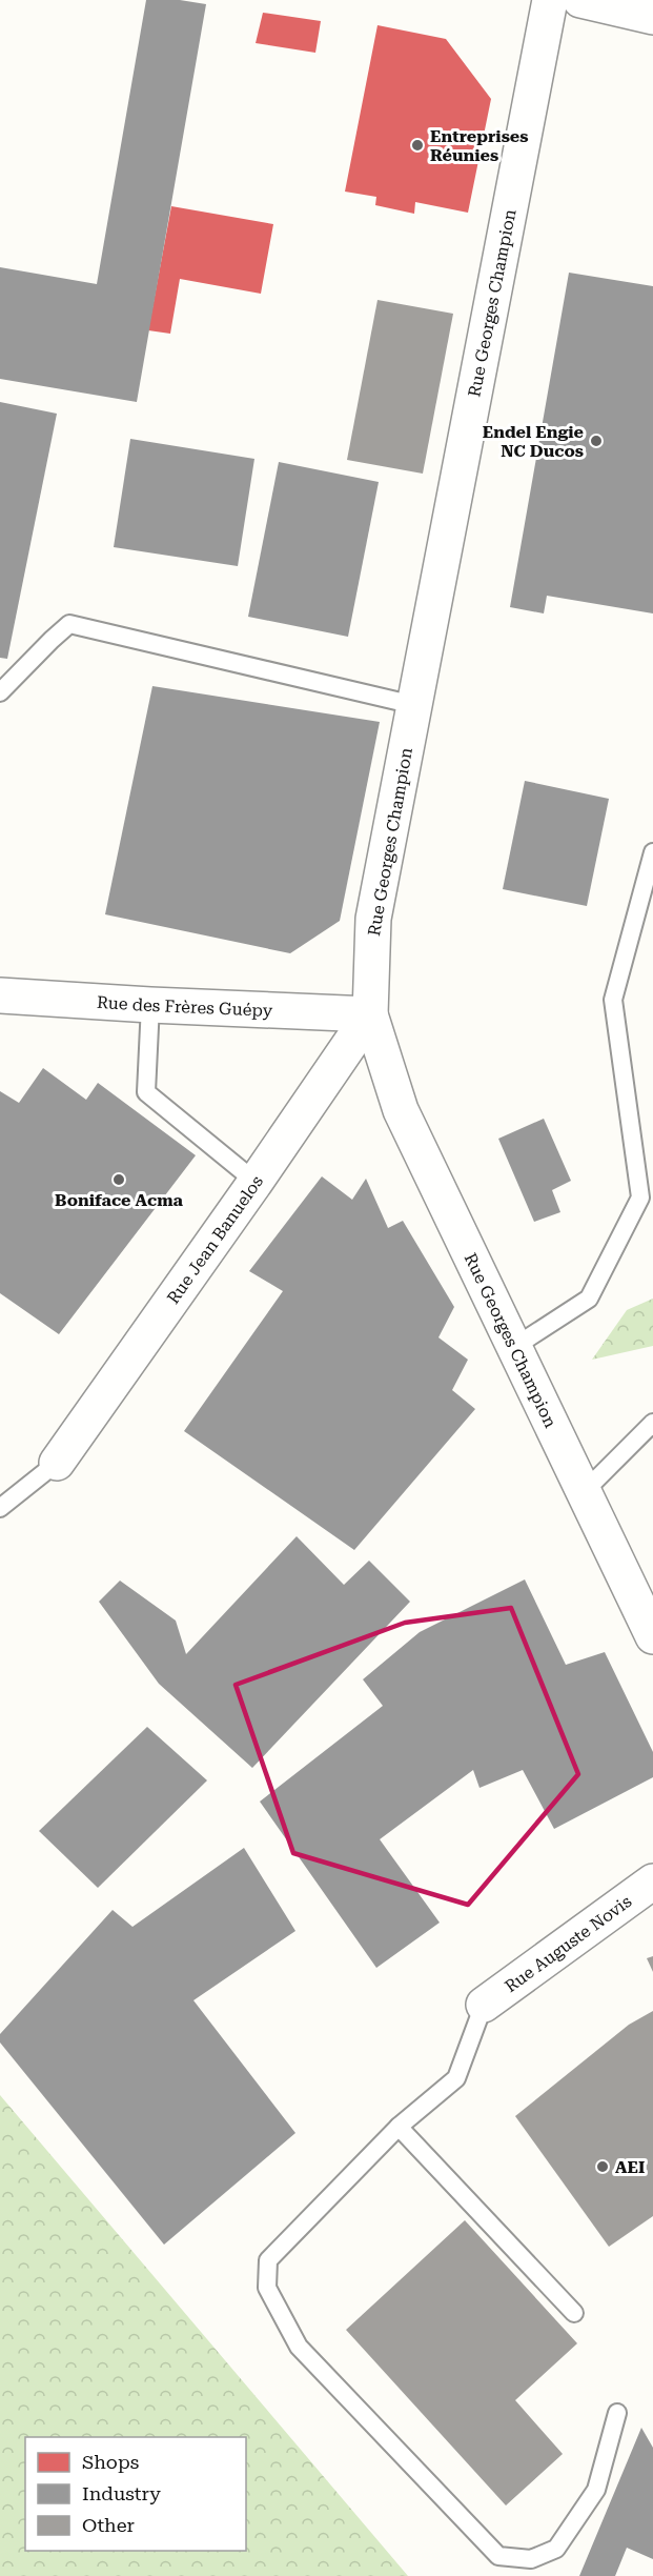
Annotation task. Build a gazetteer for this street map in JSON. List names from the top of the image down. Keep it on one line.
{"streets":{"street":["Rue Georges Champion","Rue des Frères Guépy","Rue Jean Banuelos","Rue Auguste Novis"]},"crossings":[["Rue Georges Champion","Rue des Frères Guépy"],["Rue Georges Champion","Rue Jean Banuelos"],["Rue des Frères Guépy","Rue Jean Banuelos"]],"places":["Entreprises Réunies","Endel Engie NC Ducos","Boniface Acma","AEI"],"legend":["Shops","Industry","Other"]}
